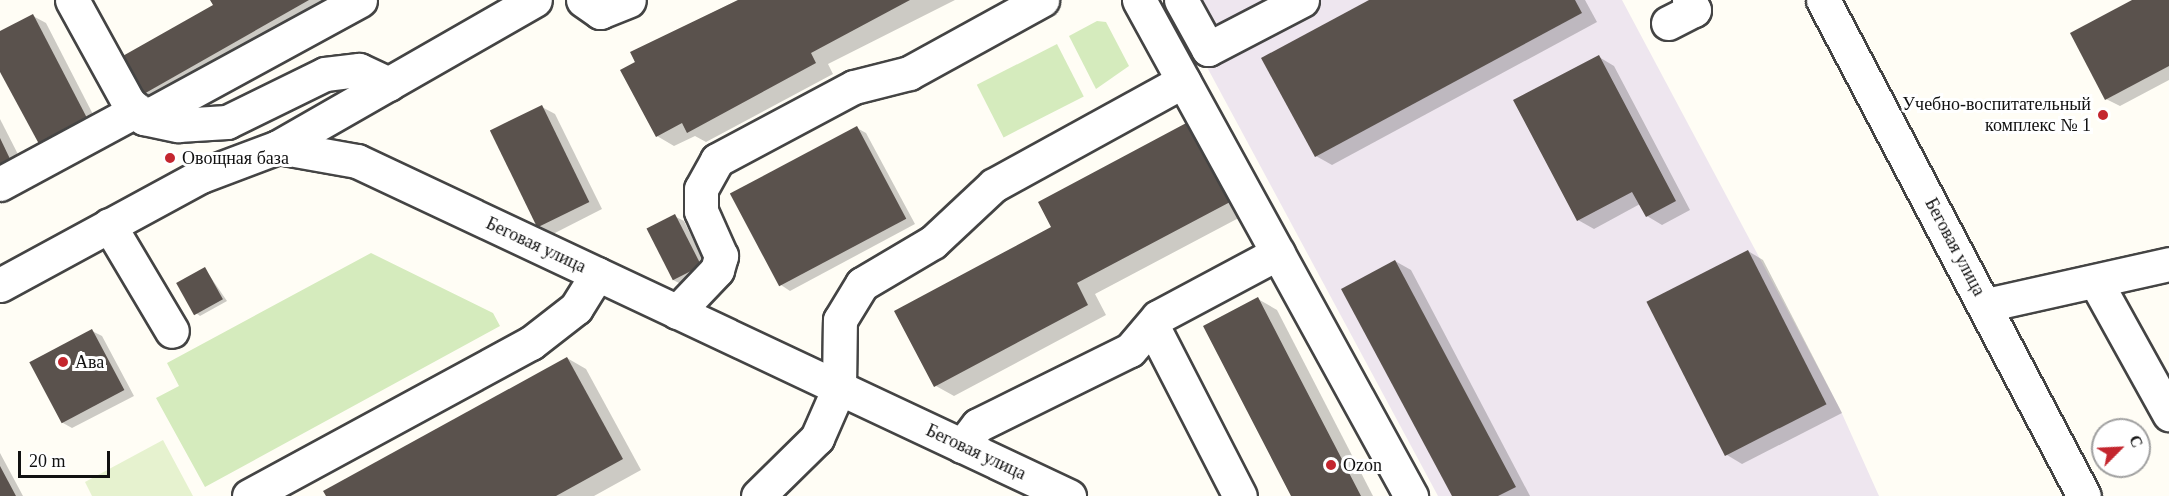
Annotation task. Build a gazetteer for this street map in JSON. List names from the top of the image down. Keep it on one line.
{"streets":{"street":["Беговая улица"]},"places":["Учебно-воспитательный комплекс № 1","Овощная база","Ава","Ozon"],"scale_bar":"20 m","north":"top right"}
